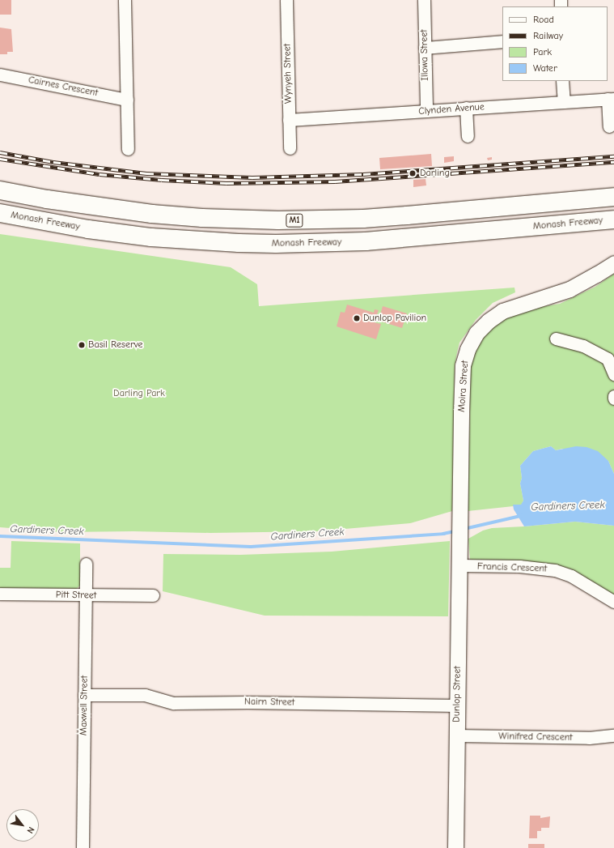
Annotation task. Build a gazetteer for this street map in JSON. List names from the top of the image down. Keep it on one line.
{"streets":{"highway":["M1","Monash Freeway"],"main road":["Moira Street","Dunlop Street"],"street":["Illowa Street","Wynyeh Street","Cairnes Crescent","Clynden Avenue","Francis Crescent","Pitt Street","Nairn Street","Maxwell Street","Winifred Crescent"]},"crossings":[["Illowa Street","Clynden Avenue"],["Wynyeh Street","Clynden Avenue"],["Moira Street","Dunlop Street"],["Francis Crescent","Dunlop Street"],["Pitt Street","Maxwell Street"],["Dunlop Street","Nairn Street"],["Dunlop Street","Winifred Crescent"],["Nairn Street","Maxwell Street"]],"water":["Gardiners Creek"],"parks":["Darling Park"],"places":["Darling","Dunlop Pavilion","Basil Reserve"],"legend":["Road","Railway","Park","Water"],"north":"bottom right"}
